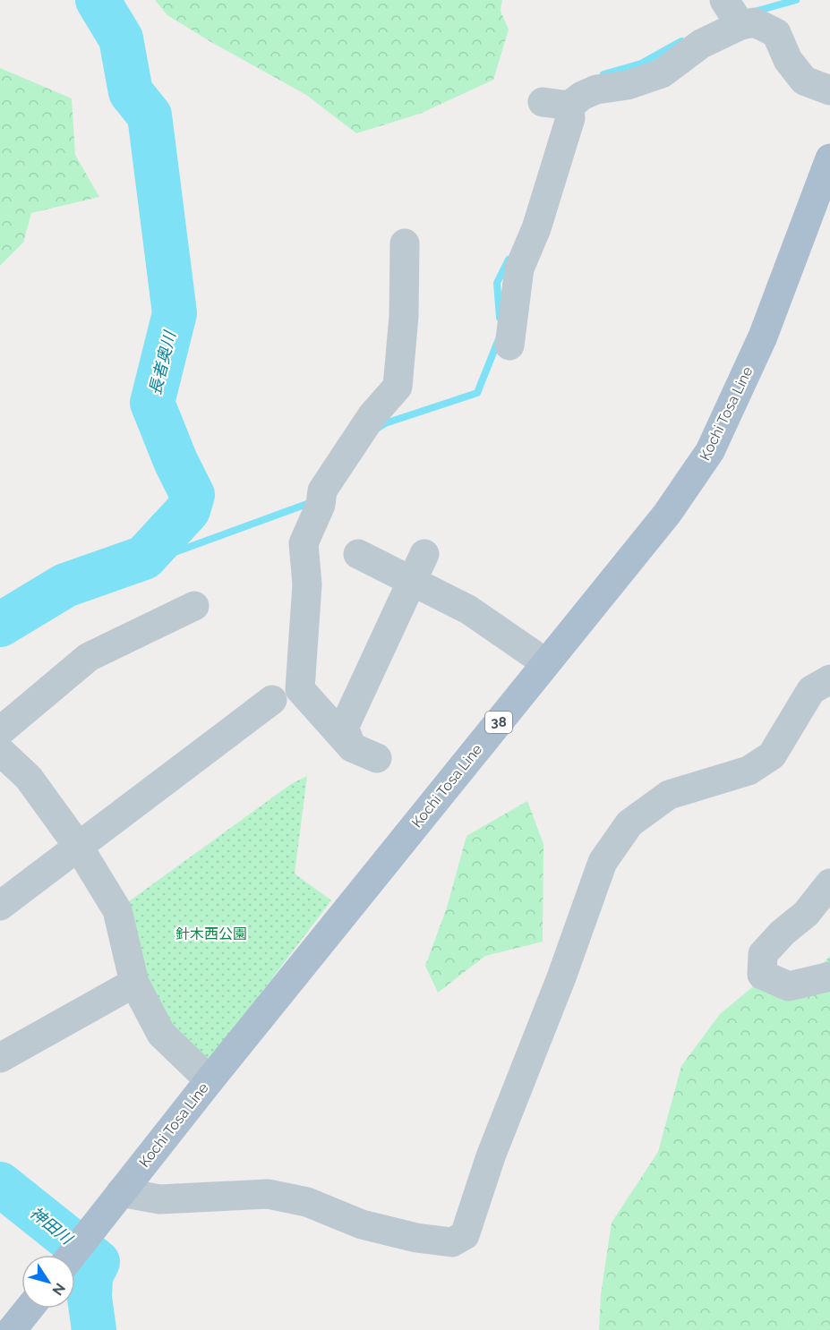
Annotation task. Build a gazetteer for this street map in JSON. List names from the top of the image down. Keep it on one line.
{"streets":{"main road":["Kochi Tosa Line","38"]},"water":["長者奥川","神田川"],"parks":["針木西公園"],"north":"bottom right"}
